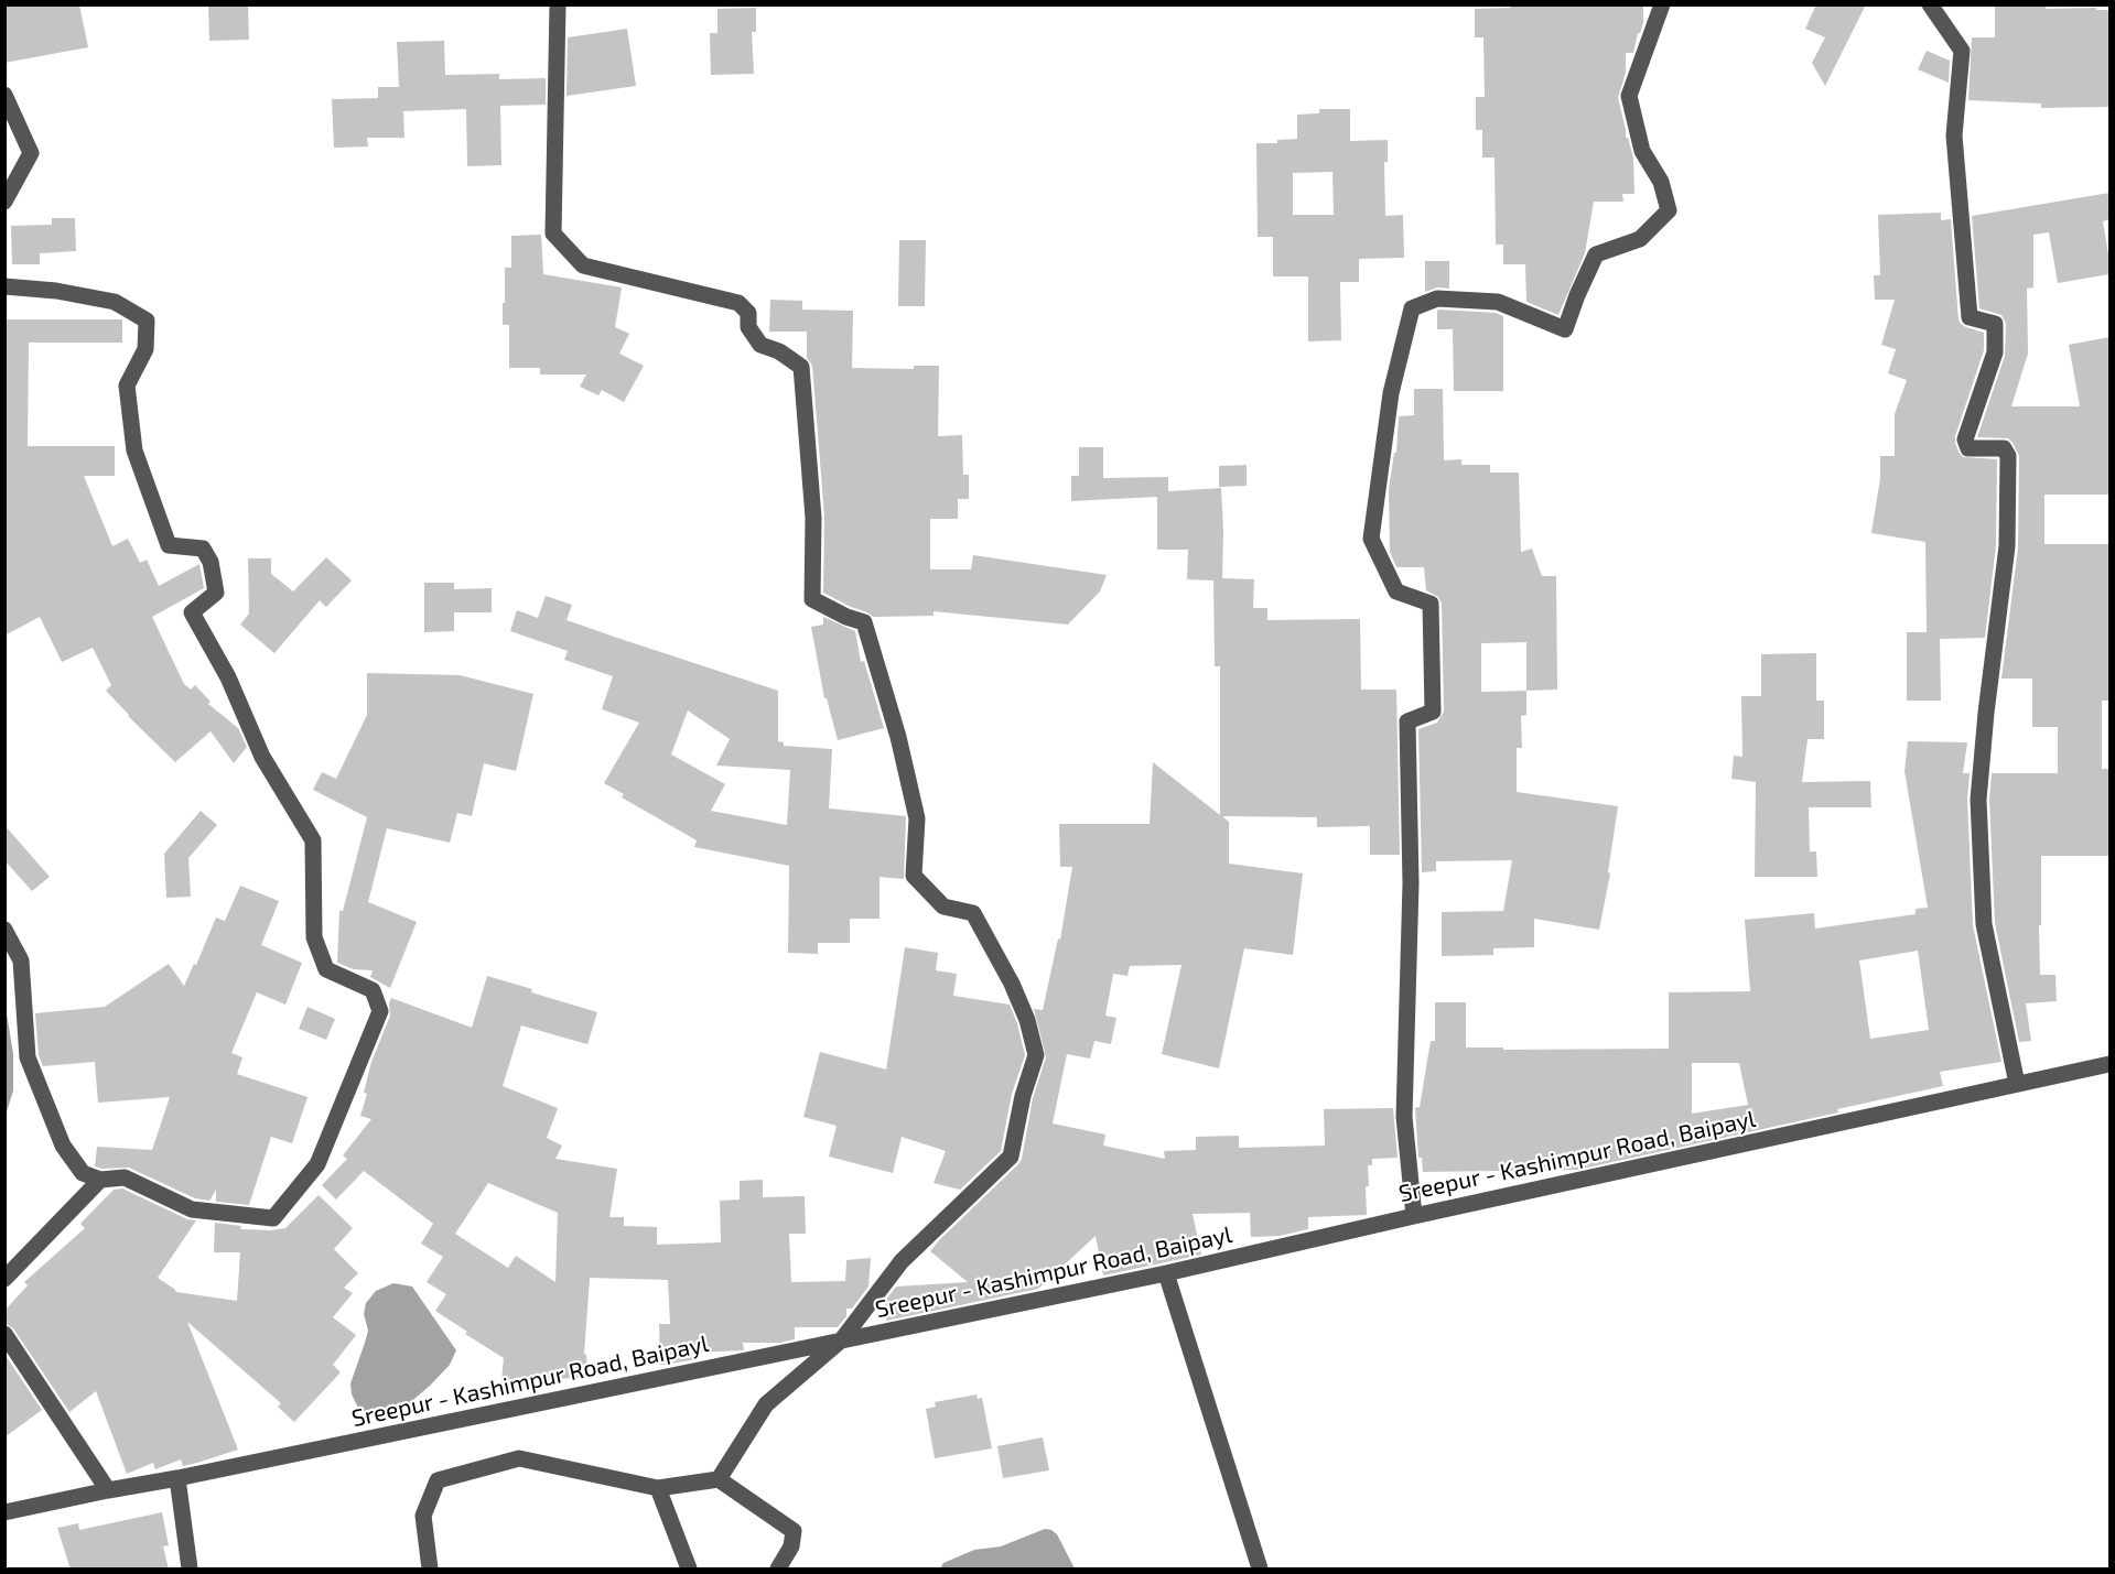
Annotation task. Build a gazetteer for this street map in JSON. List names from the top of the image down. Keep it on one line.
{"streets":{"street":["Sreepur - Kashimpur Road, Baipayl"]}}
